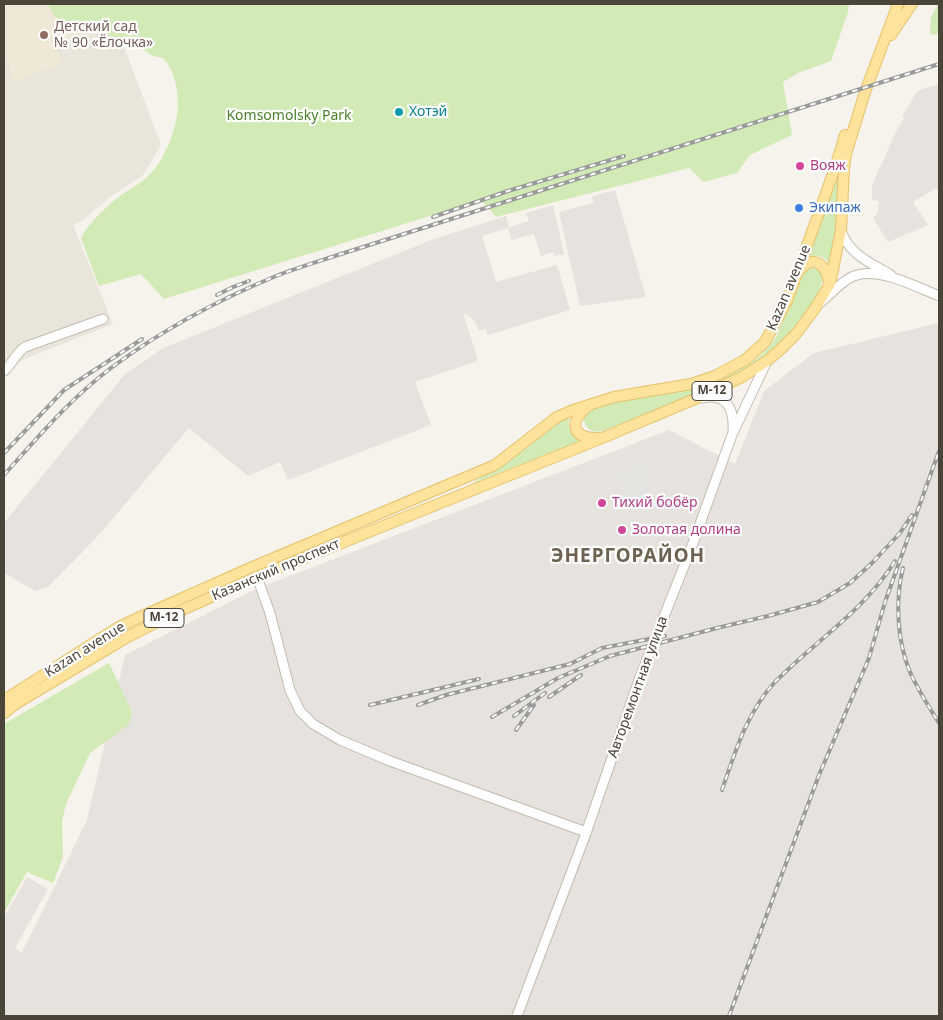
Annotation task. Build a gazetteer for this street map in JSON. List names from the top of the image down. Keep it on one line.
{"streets":{"main road":["Kazan avenue","М-12","Казанский проспект"],"street":["Авторемонтная улица"]},"crossings":[["Kazan avenue","Казанский проспект"],["Kazan avenue","Авторемонтная улица"]],"districts":["ЭНЕРГОРАЙОН"],"parks":["Komsomolsky Park"],"places":["Детский сад № 90 «Ёлочка»","Хотэй","Вояж","Экипаж","Тихий бобёр","Золотая долина"]}
